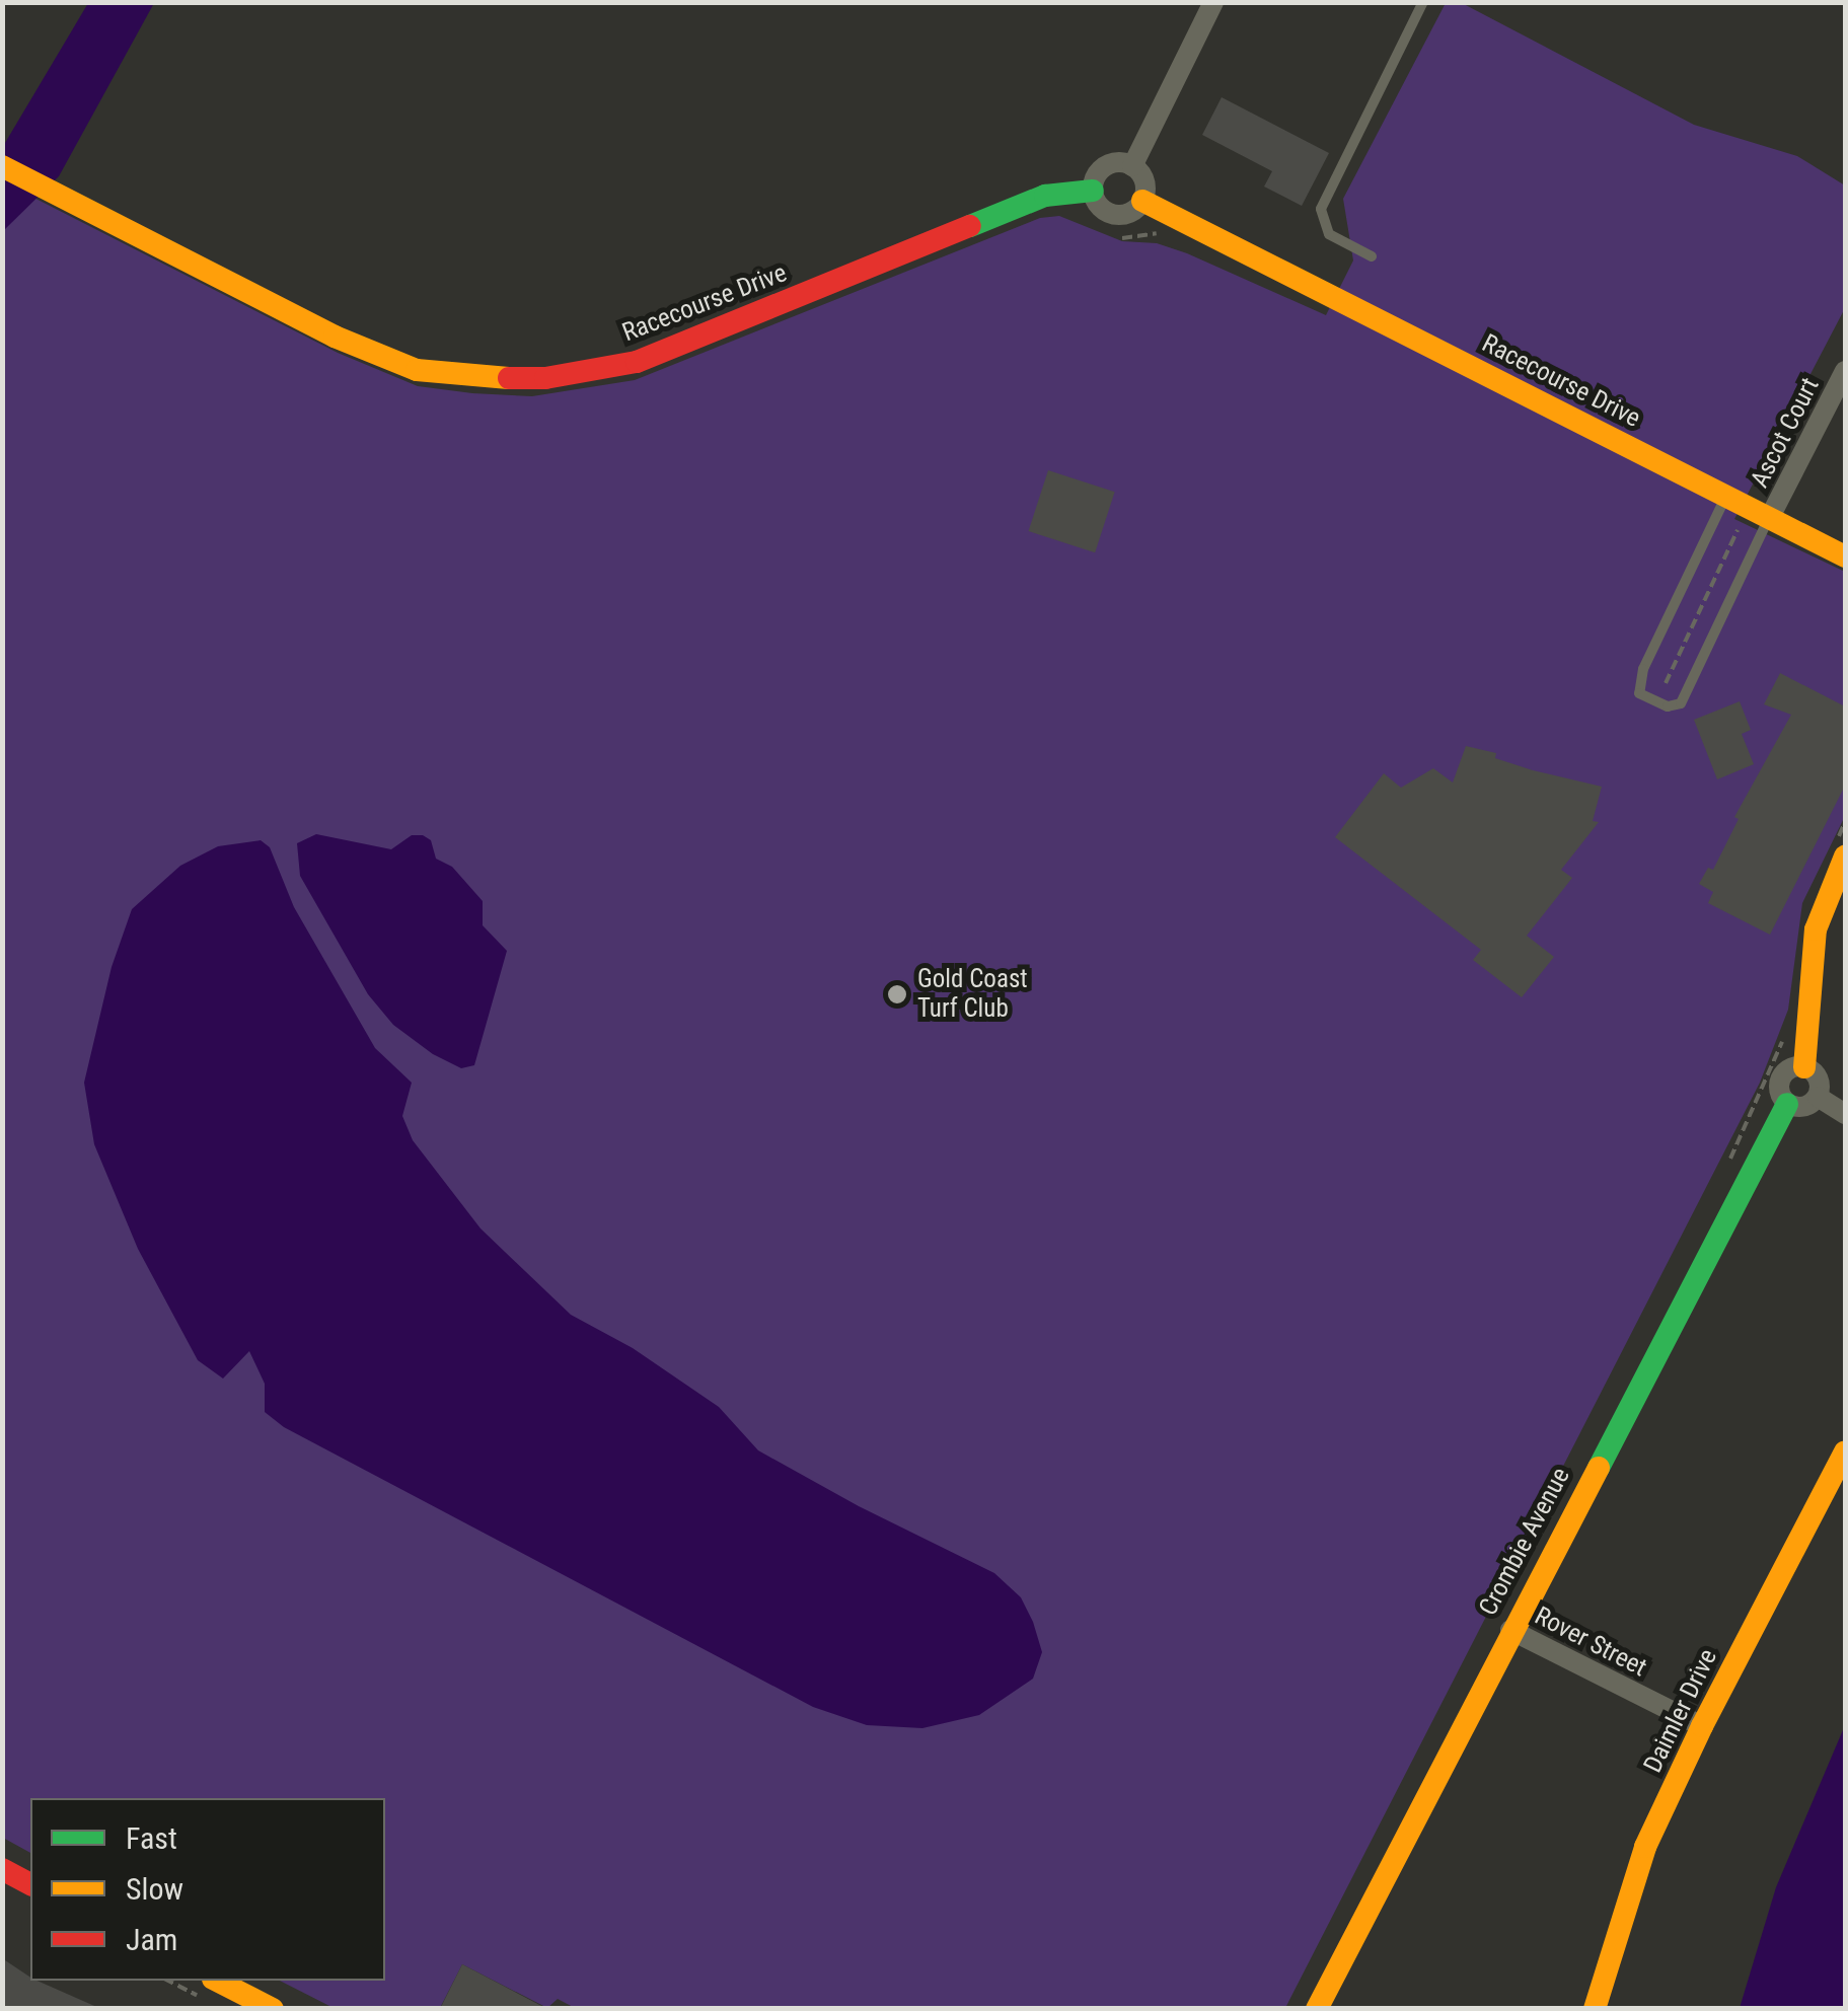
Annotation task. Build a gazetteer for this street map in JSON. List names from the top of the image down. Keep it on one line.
{"streets":{"street":["Racecourse Drive","Ascot Court","Crombie Avenue","Rover Street","Daimler Drive"]},"crossings":[["Racecourse Drive","Ascot Court"],["Crombie Avenue","Rover Street"],["Rover Street","Daimler Drive"]],"places":["Gold Coast Turf Club"],"legend":["Fast","Slow","Jam"]}
